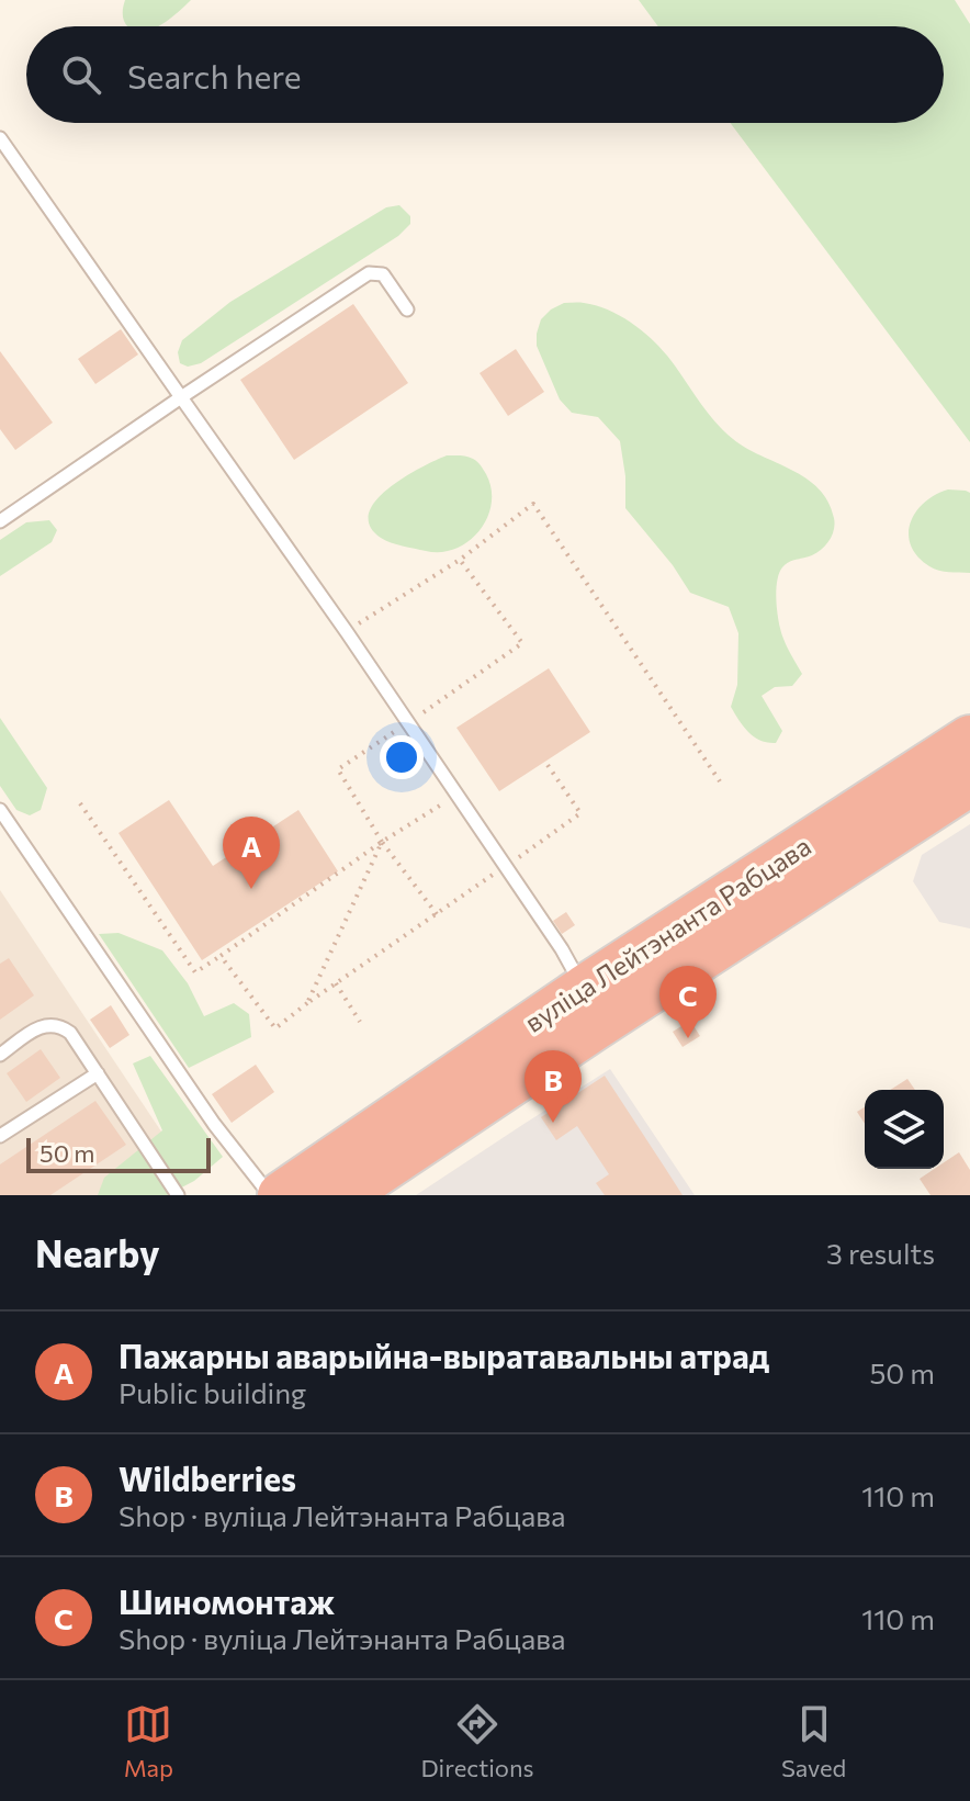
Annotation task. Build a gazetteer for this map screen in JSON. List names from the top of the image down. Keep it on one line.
{"streets":{"highway":["вуліца Лейтэнанта Рабцава"]},"scale_bar":"50 m","page":{"search":"Search here","pins":["A","C","B"],"scale":"50 m","heading":["Nearby","3 results"],"list":[{"mark":"A","name":"Пажарны аварыйна-выратавальны атрад","note":"Public building","value":"50 m"},{"mark":"B","name":"Wildberries","note":"Shop · вуліца Лейтэнанта Рабцава","value":"110 m"},{"mark":"C","name":"Шиномонтаж","note":"Shop · вуліца Лейтэнанта Рабцава","value":"110 m"}],"nav":["Map","Directions","Saved"]}}
